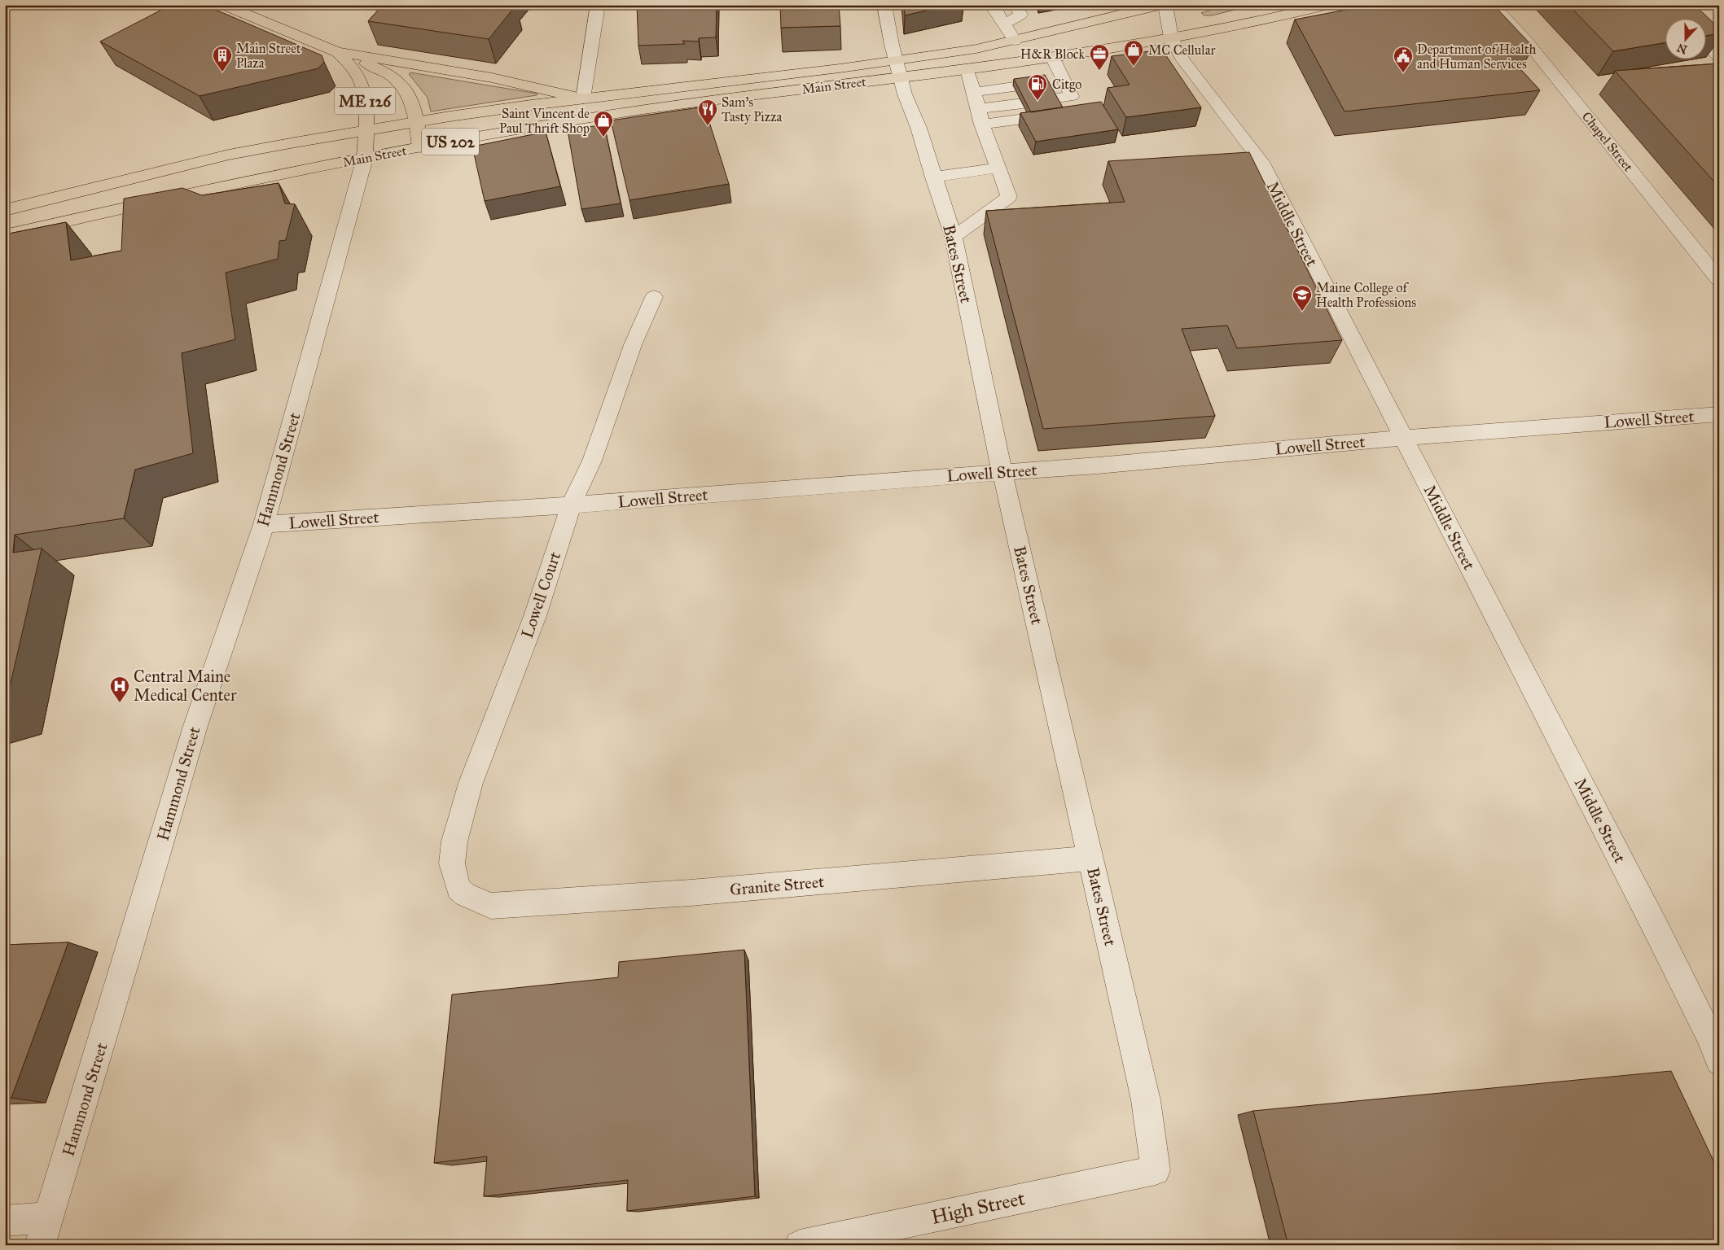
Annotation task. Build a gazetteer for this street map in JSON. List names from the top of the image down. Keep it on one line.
{"streets":{"main road":["Main Street","ME 126","US 202"],"street":["Chapel Street","Middle Street","Bates Street","Lowell Street","Hammond Street","Lowell Court","Granite Street","High Street"]},"crossings":[["Main Street","ME 126"],["Main Street","Middle Street"],["Main Street","Bates Street"],["Main Street","Hammond Street"],["ME 126","Hammond Street"],["Middle Street","Lowell Street"],["Bates Street","Lowell Street"],["Bates Street","Granite Street"],["Bates Street","High Street"],["Lowell Street","Hammond Street"],["Lowell Street","Lowell Court"],["Lowell Court","Granite Street"]],"places":{"shop":["MC Cellular","Saint Vincent de Paul Thrift Shop"],"office":["H&R Block"],"building":["Main Street Plaza"],"public building":["Department of Health and Human Services"],"fuel station":["Citgo"],"restaurant":["Sam's Tasty Pizza"],"school or university":["Maine College of Health Professions"],"hospital":["Central Maine Medical Center"]},"north":"bottom"}
